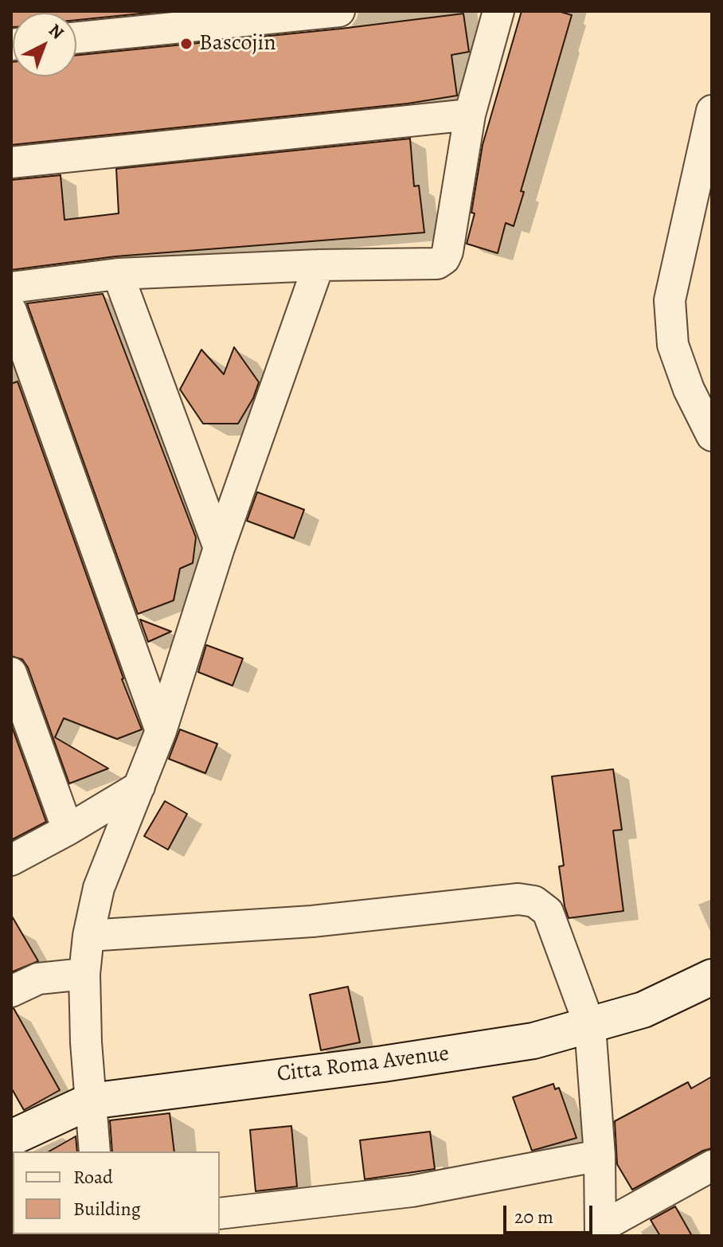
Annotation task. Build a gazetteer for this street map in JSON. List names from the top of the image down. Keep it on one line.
{"streets":{"street":["Citta Roma Avenue"]},"places":["Bascojin"],"legend":["Road","Building"],"scale_bar":"20 m","north":"top right"}
